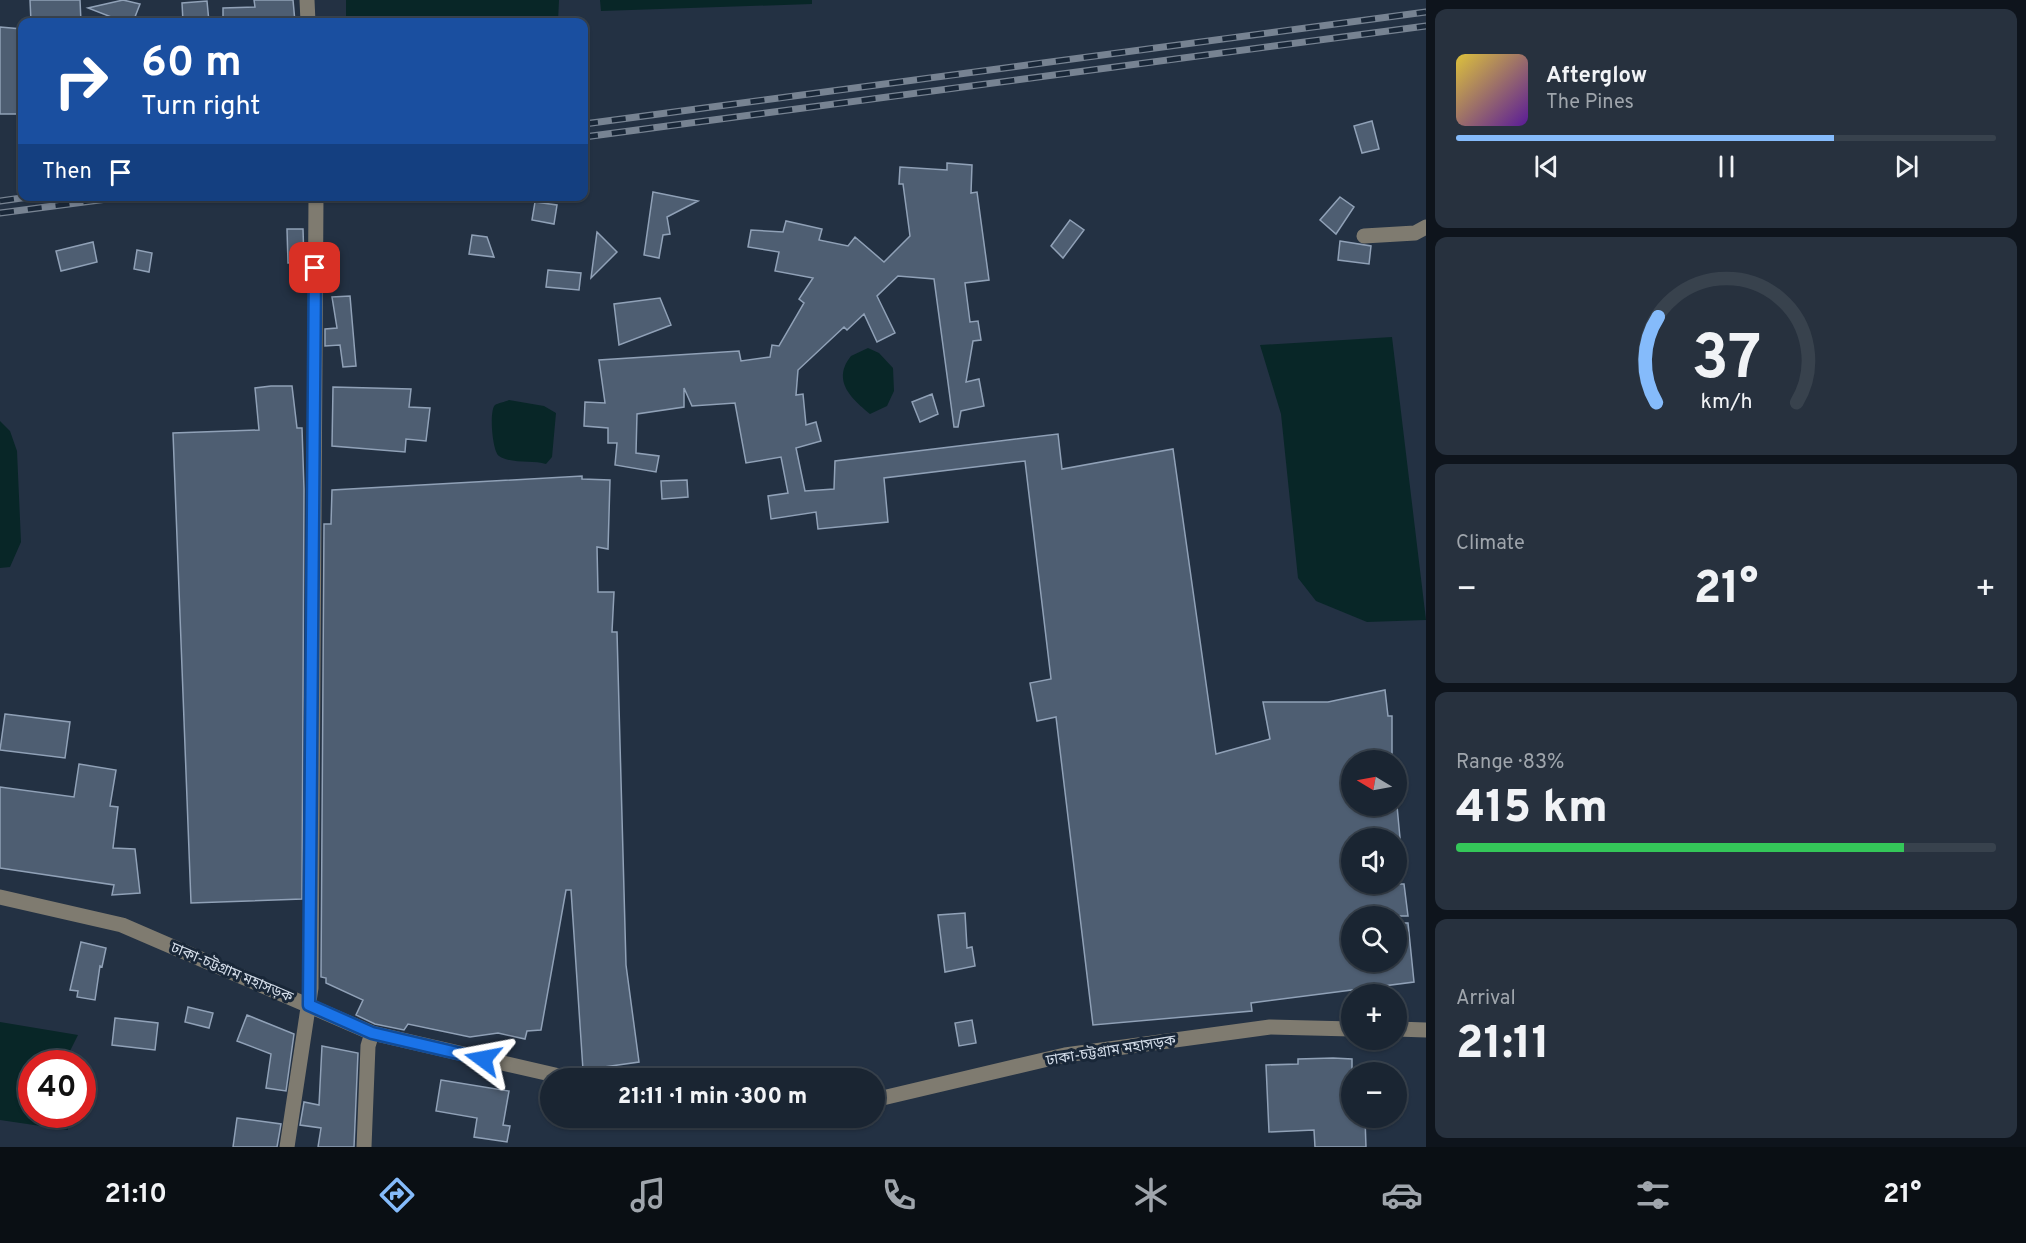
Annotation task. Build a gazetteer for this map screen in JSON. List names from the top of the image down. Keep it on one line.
{"streets":{"street":["ঢাকা-চট্টগ্রাম মহাসড়ক"]},"north":"left","page":{"turn":["60 m","Turn right"],"song":["Afterglow","The Pines"],"then":"Then","tile":["Climate",["Range · 83%","415 km"],["Arrival","21:11"]],"heat":["−","21°","+"],"map_buttons":["+","−"],"limit":"40","trip":"21:11 · 1 min · 300 m","tabs":["21:10","21°"],"gauge":["37","km/h"]}}
